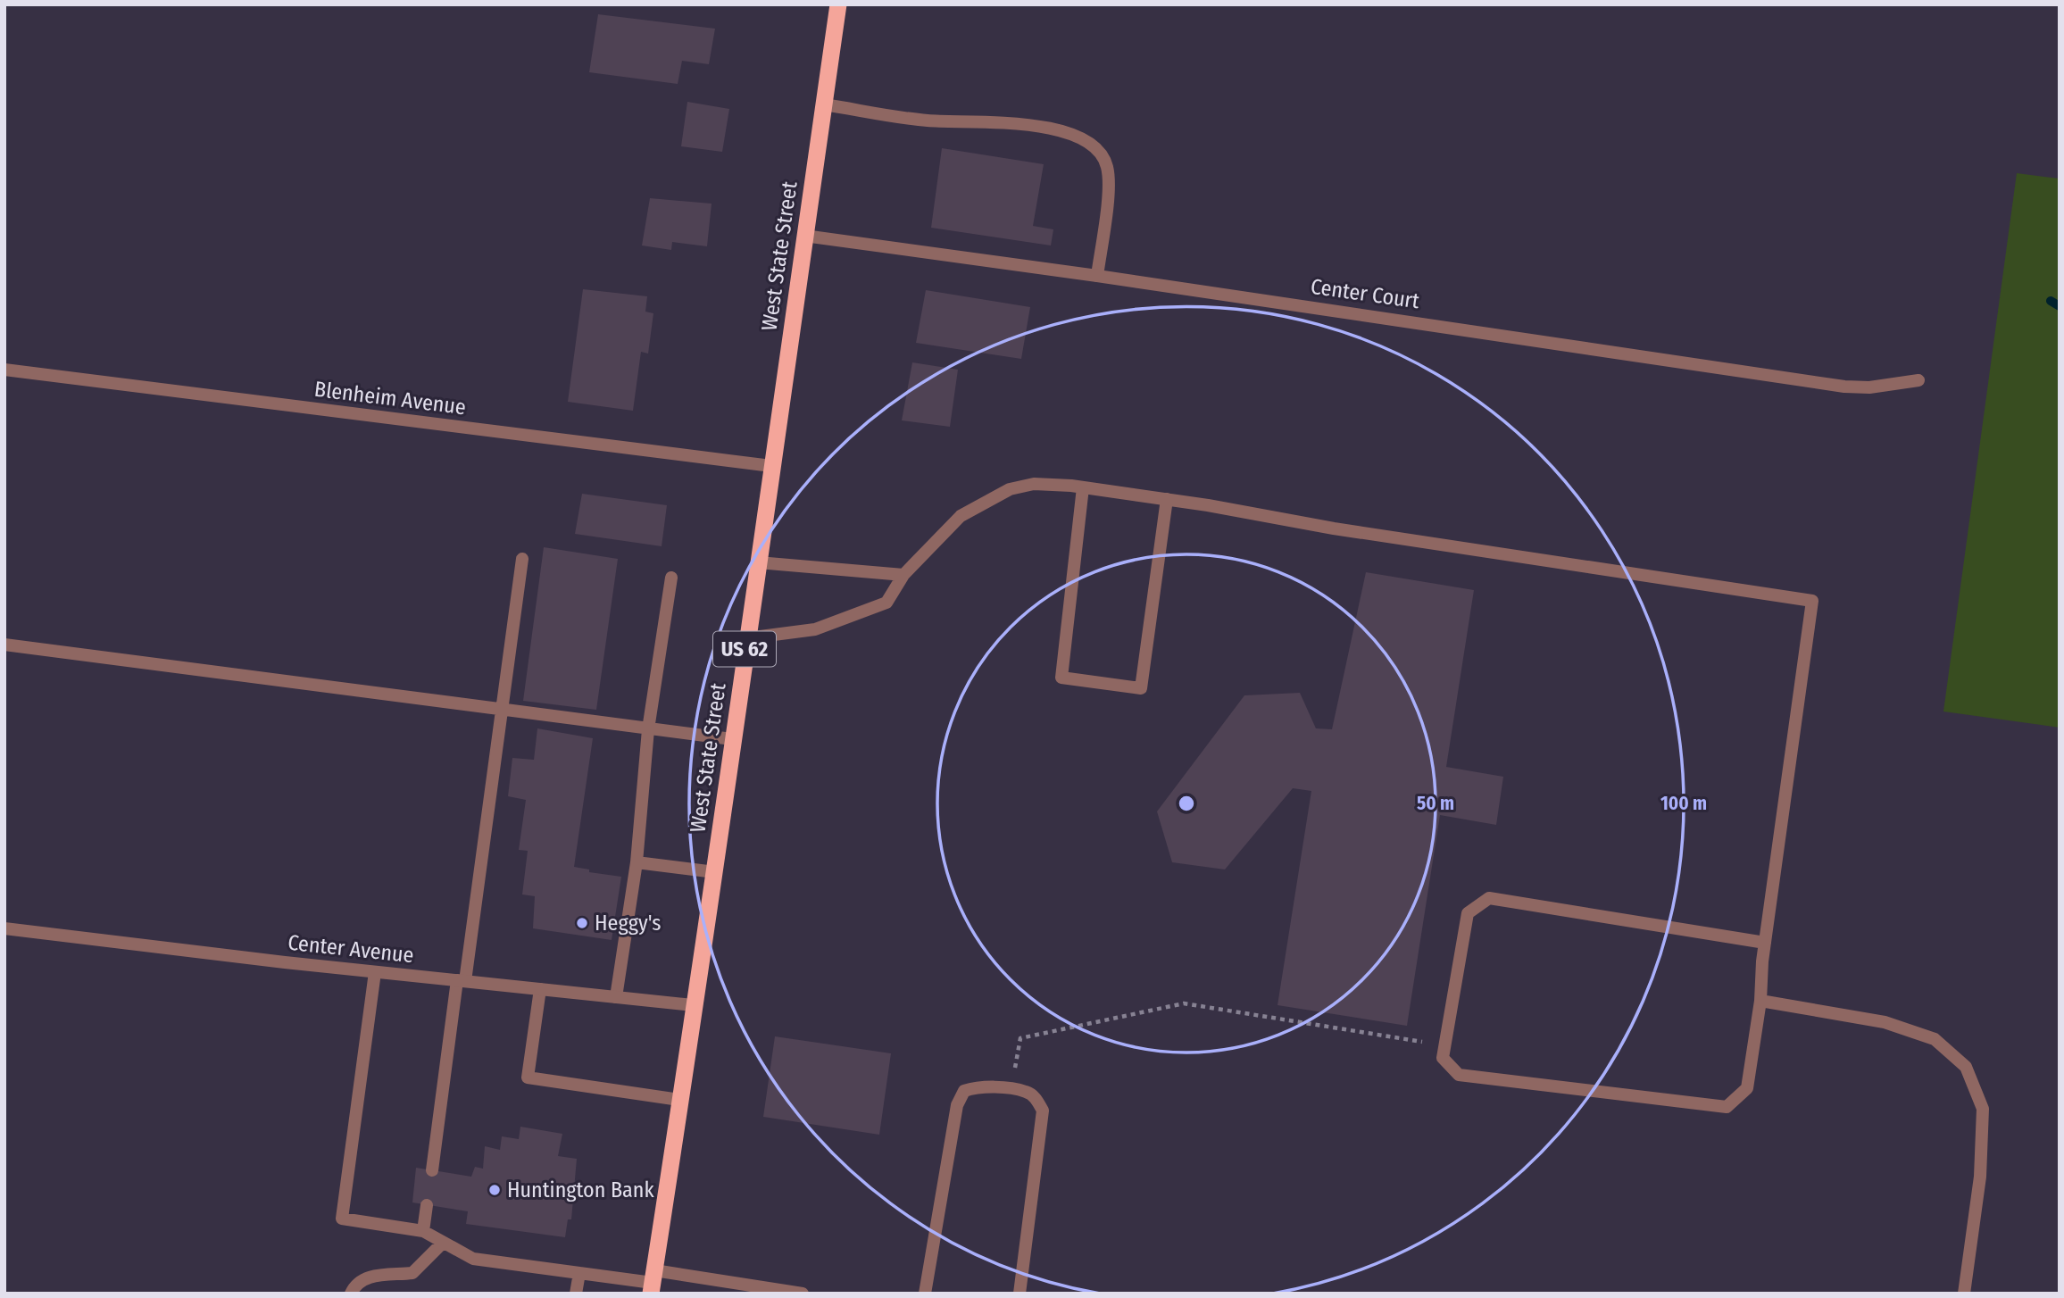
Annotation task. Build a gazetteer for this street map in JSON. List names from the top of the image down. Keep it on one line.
{"streets":{"highway":["West State Street","US 62"],"street":["Center Court","Blenheim Avenue","Center Avenue"]},"crossings":[["West State Street","Center Court"],["West State Street","Blenheim Avenue"],["West State Street","Center Avenue"]],"places":["Heggy's","Huntington Bank"],"rings":["50 m","100 m"]}
